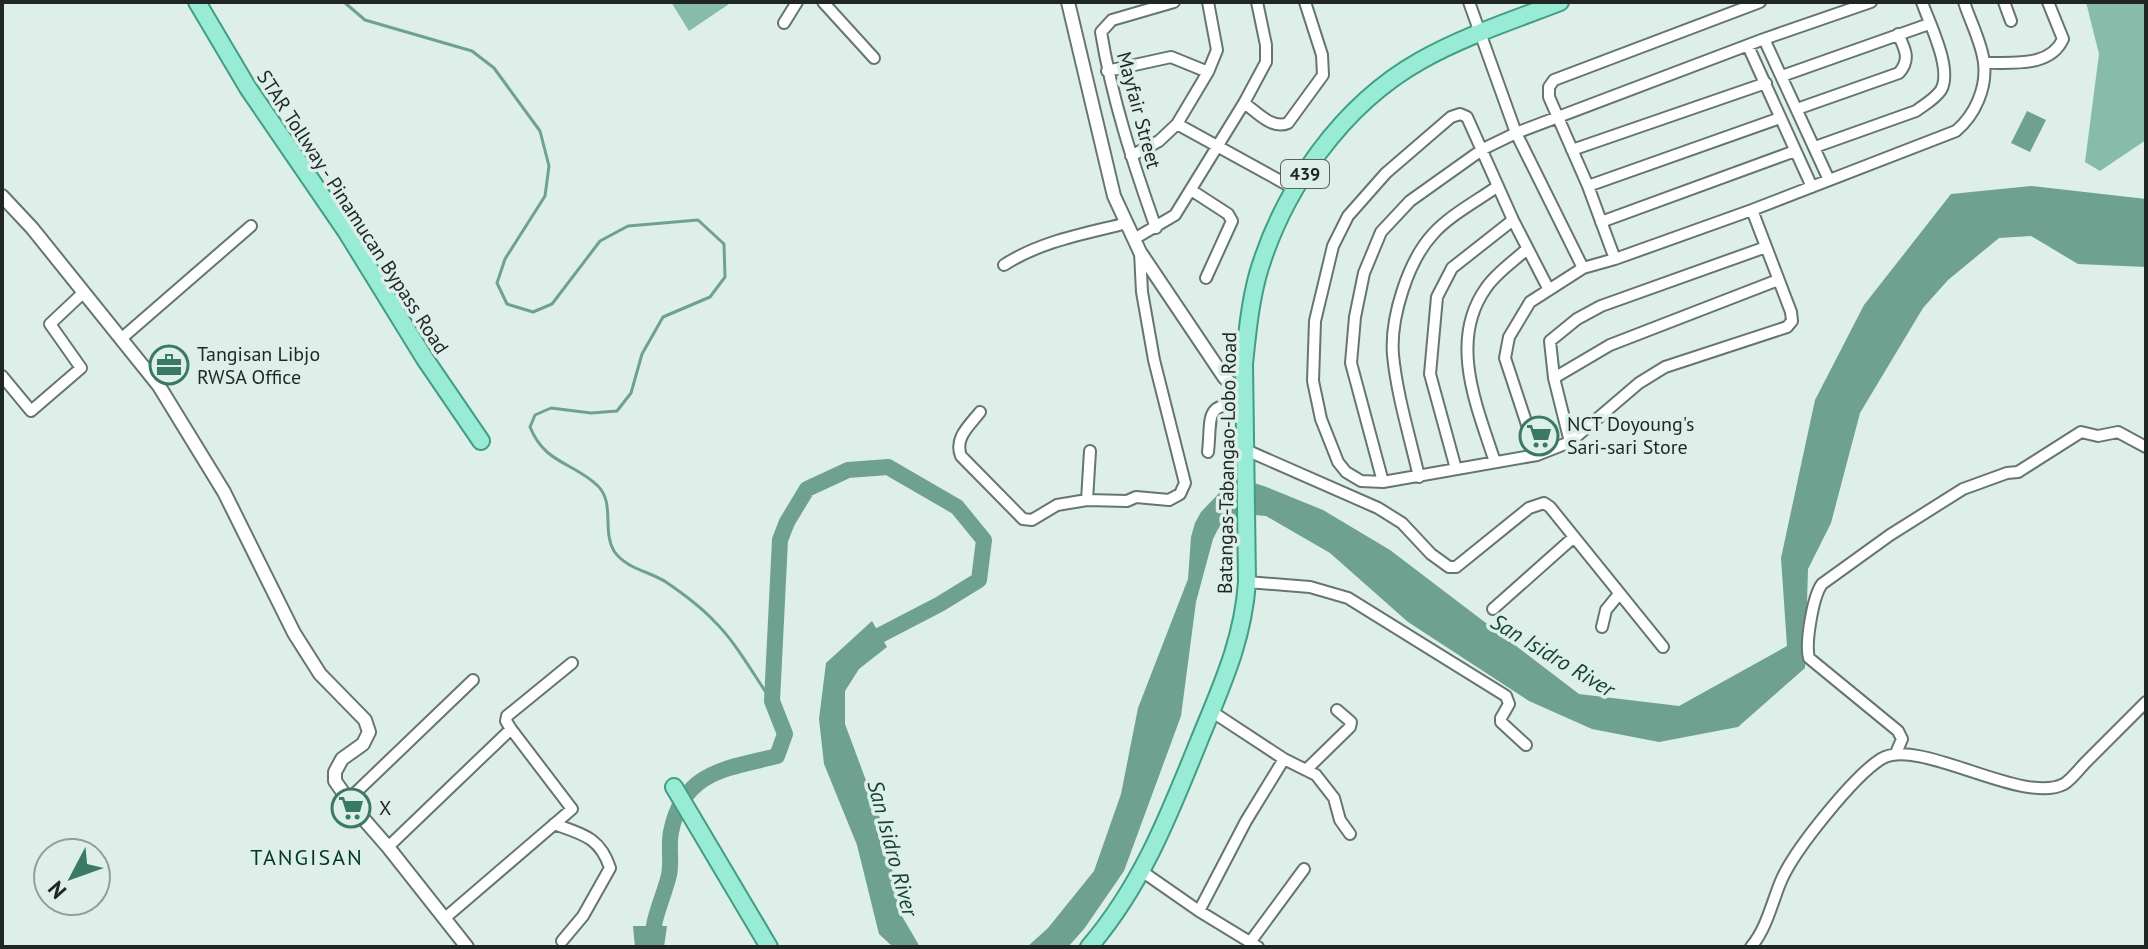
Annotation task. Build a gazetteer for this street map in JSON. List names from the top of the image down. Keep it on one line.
{"streets":{"main road":["439","STAR Tollway - Pinamucan Bypass Road","Batangas-Tabangao-Lobo Road"],"street":["Mayfair Street"]},"districts":["TANGISAN"],"water":["San Isidro River"],"places":{"office":["Tangisan Libjo RWSA Office"],"supermarket":["NCT Doyoung's Sari-sari Store","X"]},"north":"bottom left"}
